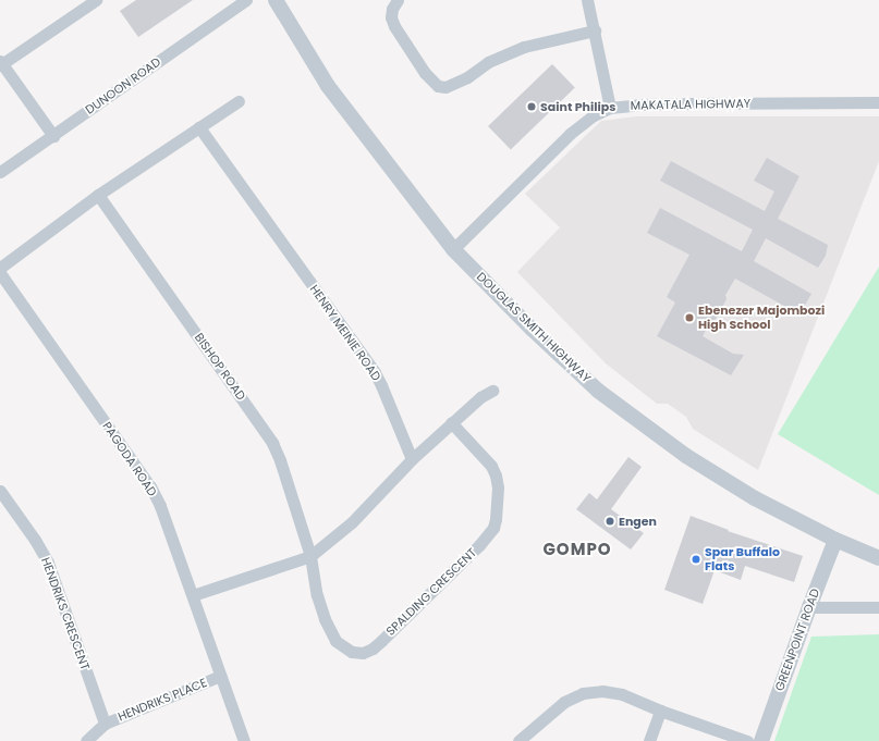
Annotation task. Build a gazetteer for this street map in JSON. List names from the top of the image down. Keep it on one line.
{"streets":{"street":["DUNOON ROAD","MAKATALA HIGHWAY","DOUGLAS SMITH HIGHWAY","HENRY MEINIE ROAD","BISHOP ROAD","PAGODA ROAD","SPALDING CRESCENT","HENDRIKS CRESCENT","GREENPOINT ROAD","HENDRIKS PLACE"]},"crossings":[["MAKATALA HIGHWAY","DOUGLAS SMITH HIGHWAY"],["DOUGLAS SMITH HIGHWAY","GREENPOINT ROAD"],["BISHOP ROAD","SPALDING CRESCENT"],["PAGODA ROAD","HENDRIKS PLACE"],["HENDRIKS CRESCENT","HENDRIKS PLACE"]],"districts":["GOMPO"],"places":["Saint Philips","Ebenezer Majombozi High School","Engen","Spar Buffalo Flats"]}
